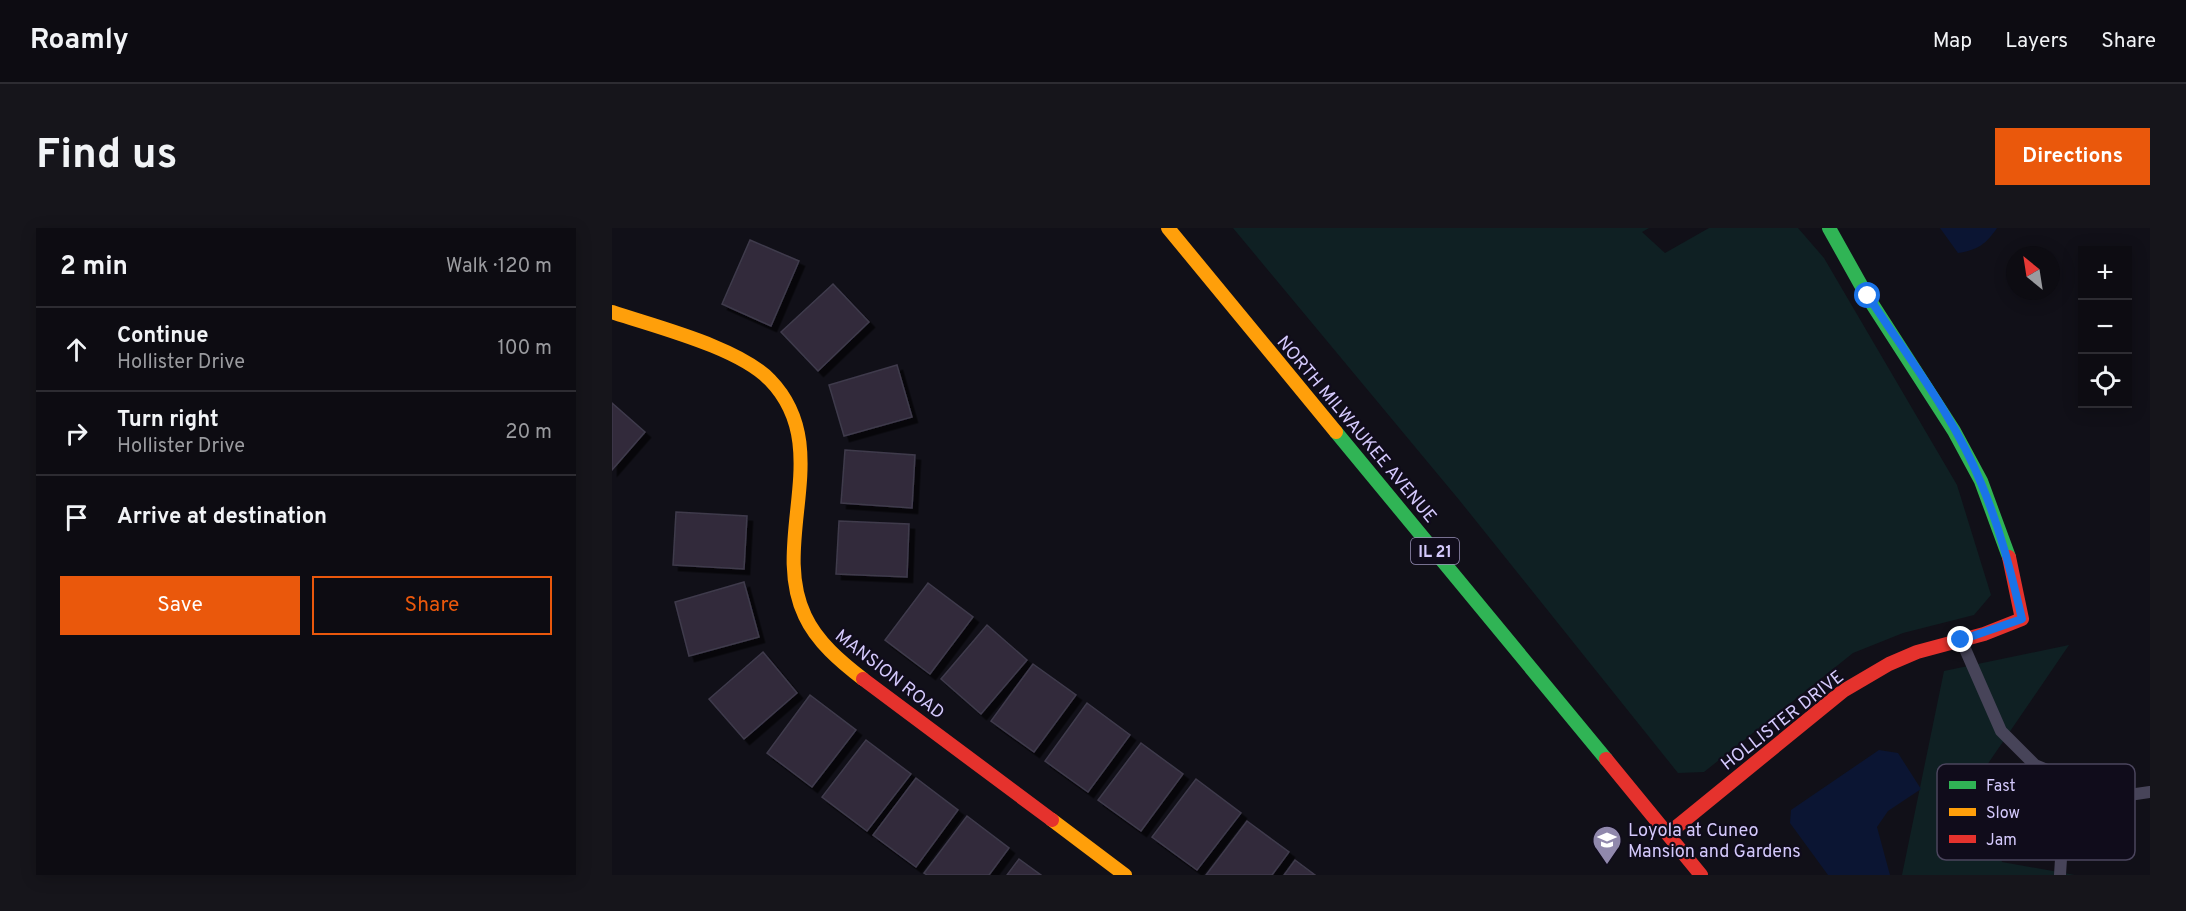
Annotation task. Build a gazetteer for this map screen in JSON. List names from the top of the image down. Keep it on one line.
{"streets":{"street":["NORTH MILWAUKEE AVENUE","IL 21","MANSION ROAD","HOLLISTER DRIVE"]},"crossings":[["NORTH MILWAUKEE AVENUE","HOLLISTER DRIVE"]],"places":{"school or university":["Loyola at Cuneo Mansion and Gardens"]},"legend":["Fast","Slow","Jam"],"north":"top left","page":{"header":"Roamly","nav":["Map","Layers","Share"],"buttons":["Directions",["Save","Share"]],"title":"Find us","heading":["2 min","Walk · 120 m"],"map_buttons":["+","−"],"list":[["Continue","Hollister Drive","100 m"],["Turn right","Hollister Drive","20 m"],"Arrive at destination"]}}
